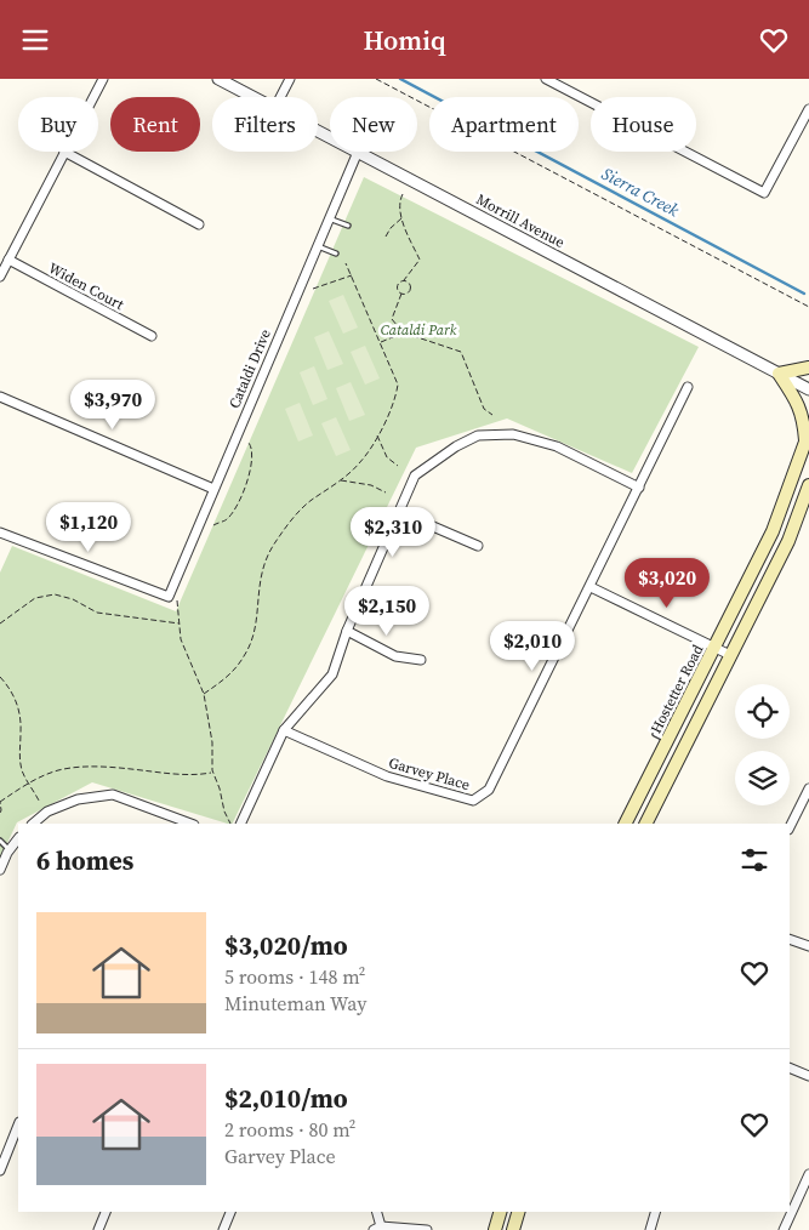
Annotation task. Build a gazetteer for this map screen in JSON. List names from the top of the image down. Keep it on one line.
{"streets":{"main road":["Hostetter Road"],"street":["Morrill Avenue","Widen Court","Cataldi Drive","Garvey Place"]},"crossings":[["Morrill Avenue","Cataldi Drive"]],"water":["Sierra Creek"],"parks":["Cataldi Park"],"page":{"header":"Homiq","chip":["Buy","Rent","Filters","New","Apartment","House"],"price":["$3,970","$1,120","$2,310","$3,020","$2,150","$2,010"],"heading":"6 homes","list":[{"name":"$3,020/mo","note":"5 rooms · 148 m² · Minuteman Way"},{"name":"$2,010/mo","note":"2 rooms · 80 m² · Garvey Place"}]}}
